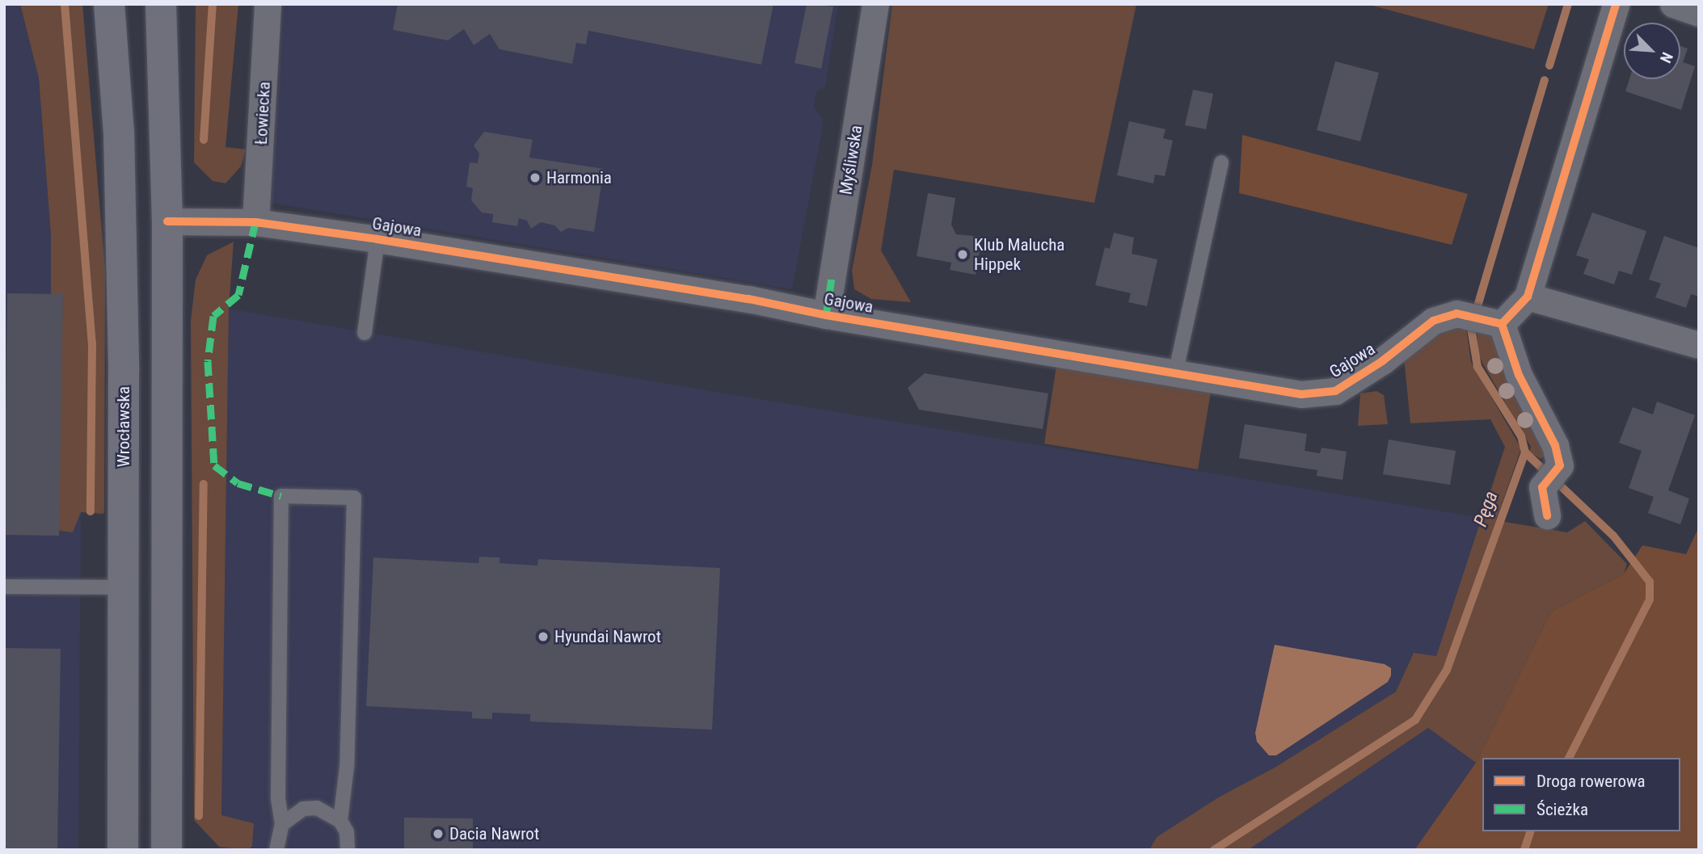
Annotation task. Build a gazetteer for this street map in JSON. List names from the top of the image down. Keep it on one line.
{"streets":{"main road":["Wrocławska"],"street":["Łowiecka","Myśliwska","Gajowa"]},"crossings":[["Łowiecka","Gajowa"],["Myśliwska","Gajowa"]],"water":["Pęga"],"places":["Harmonia","Klub Malucha Hippek","Hyundai Nawrot","Dacia Nawrot"],"legend":["Droga rowerowa","Ścieżka"],"north":"bottom right"}
